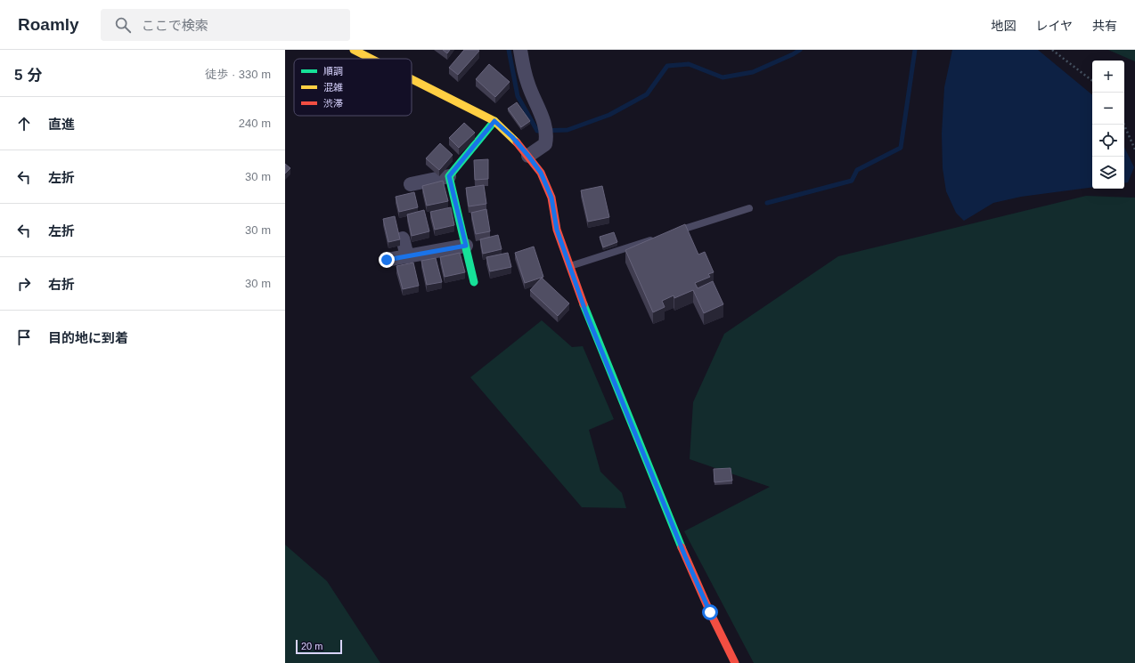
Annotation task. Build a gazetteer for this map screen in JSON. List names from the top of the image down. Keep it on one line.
{"legend":["順調","混雑","渋滞"],"scale_bar":"20 m","page":{"header":"Roamly","search":"ここで検索","nav":["地図","レイヤ","共有"],"heading":["5 分","徒歩 · 330 m"],"map_buttons":["+","−"],"list":[["直進","240 m"],["左折","30 m"],["左折","30 m"],["右折","30 m"],"目的地に到着"],"scale":"20 m"}}
